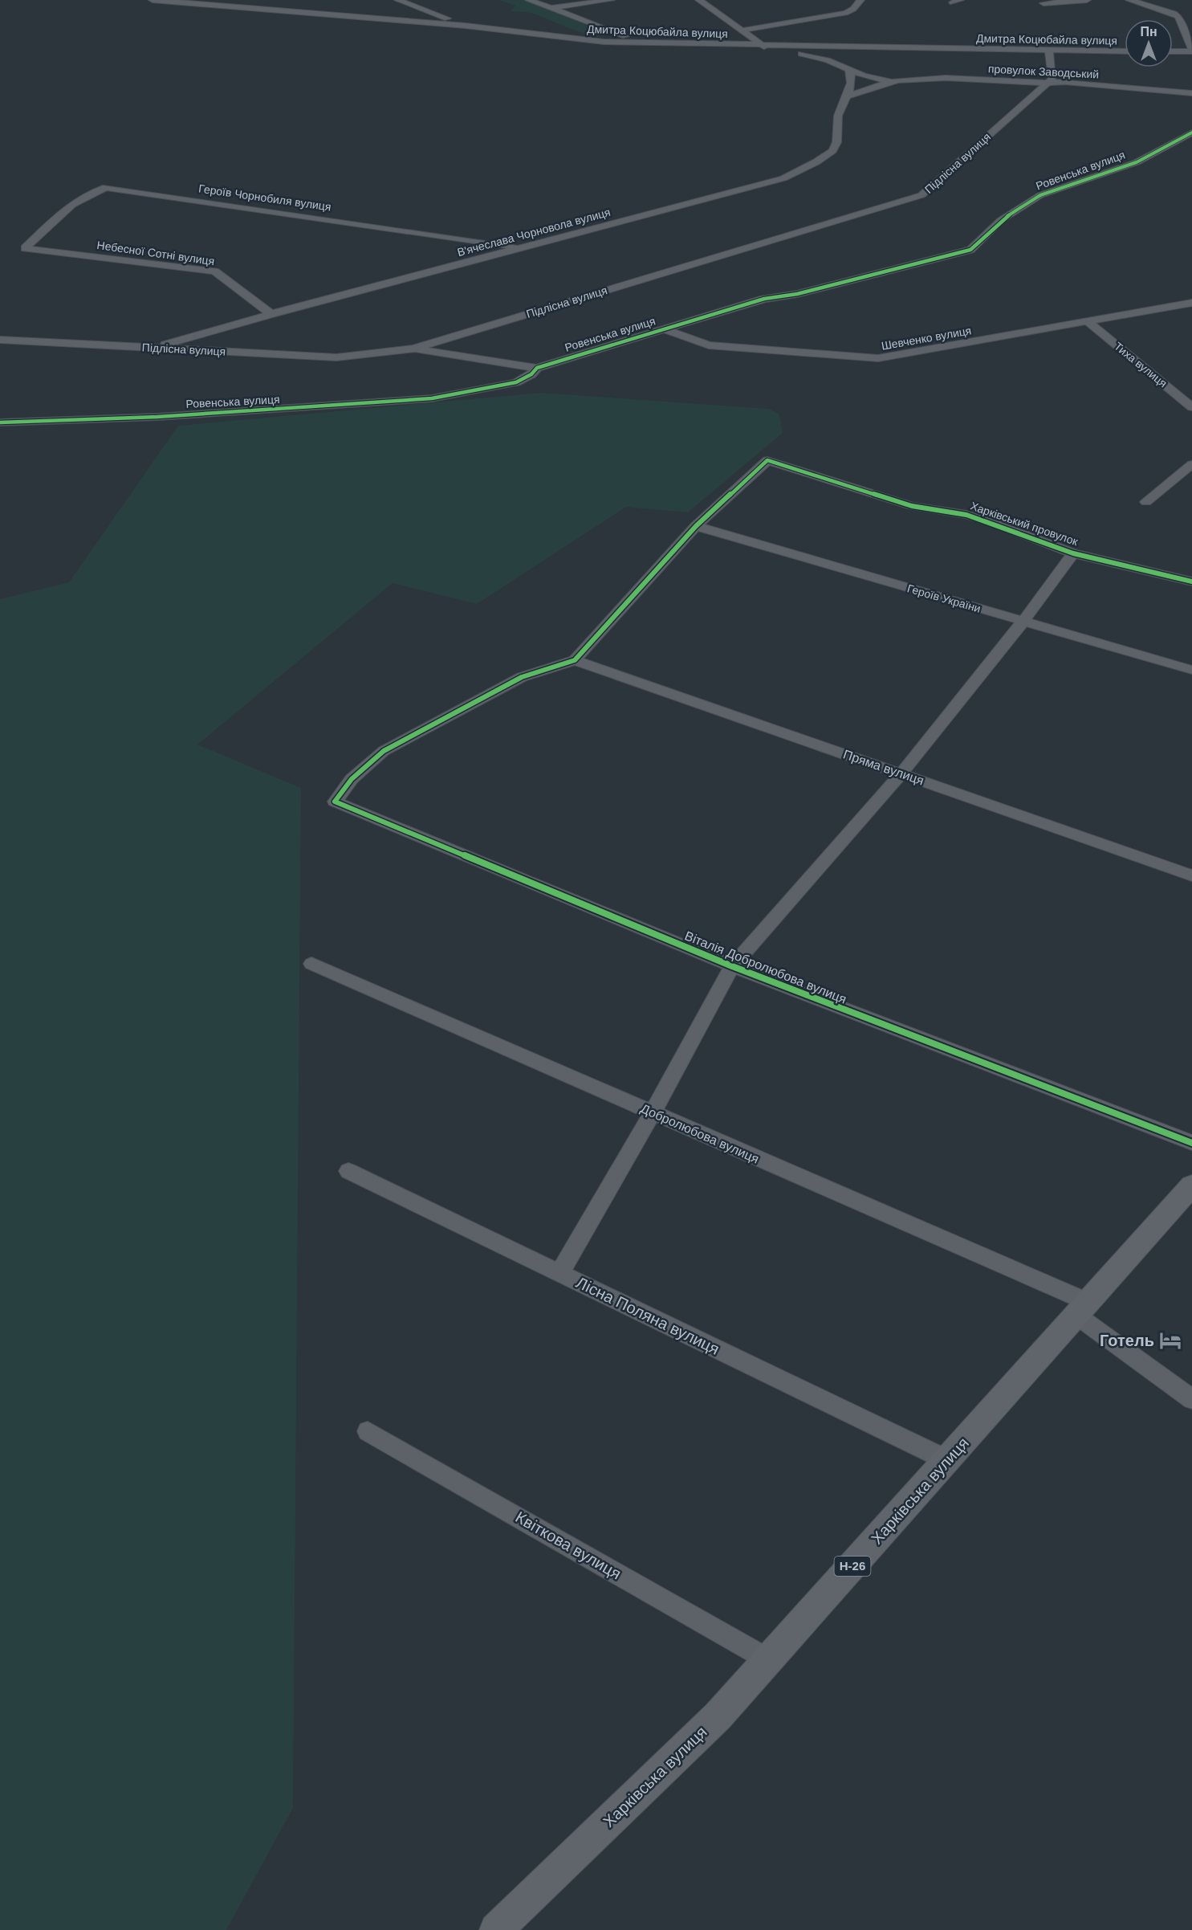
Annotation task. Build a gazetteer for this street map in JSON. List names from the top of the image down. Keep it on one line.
{"streets":{"main road":["Харківська вулиця","Н-26"],"street":["Дмитра Коцюбайла вулиця","провулок Заводський","Підлісна вулиця","Ровенська вулиця","Героїв Чорнобиля вулиця","В'ячеслава Чорновола вулиця","Небесної Сотні вулиця","Шевченко вулиця","Тиха вулиця","Харківський провулок","Героїв України","Пряма вулиця","Віталія Добролюбова вулиця","Добролюбова вулиця","Лісна Поляна вулиця","Квіткова вулиця"]},"crossings":[["провулок Заводський","Підлісна вулиця"],["Підлісна вулиця","В'ячеслава Чорновола вулиця"],["Ровенська вулиця","Шевченко вулиця"],["Героїв Чорнобиля вулиця","В'ячеслава Чорновола вулиця"],["Героїв Чорнобиля вулиця","Небесної Сотні вулиця"],["В'ячеслава Чорновола вулиця","Небесної Сотні вулиця"],["Шевченко вулиця","Тиха вулиця"],["Харківський провулок","Героїв України"],["Пряма вулиця","Віталія Добролюбова вулиця"],["Добролюбова вулиця","Харківська вулиця"],["Лісна Поляна вулиця","Харківська вулиця"],["Харківська вулиця","Квіткова вулиця"]],"places":{"hotel":["Готель"]},"north":"top"}
